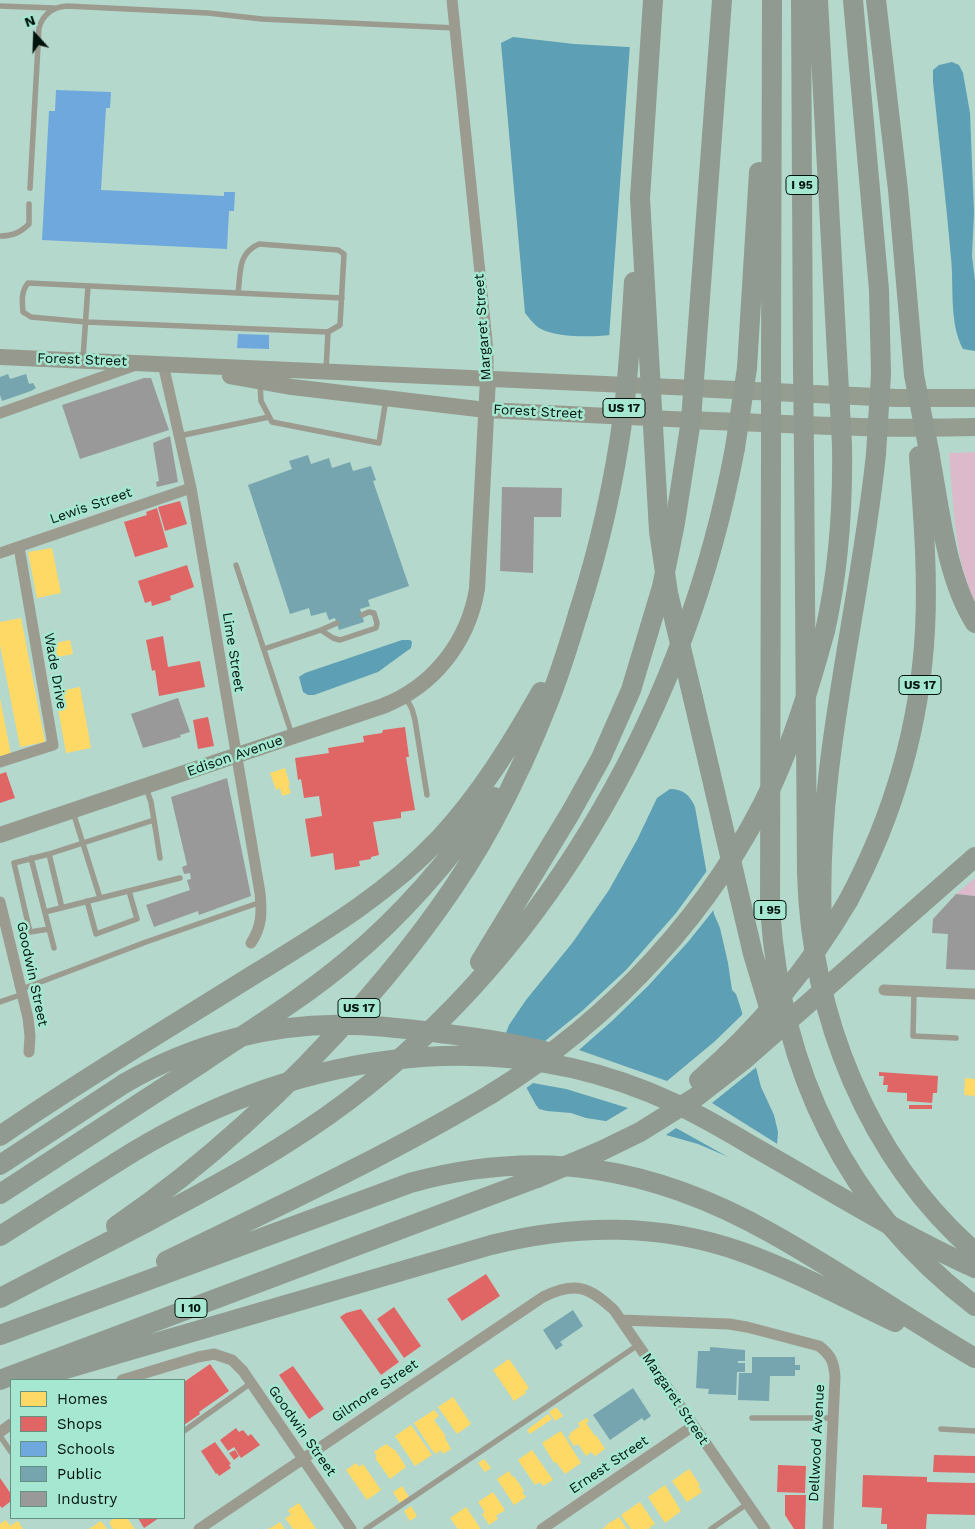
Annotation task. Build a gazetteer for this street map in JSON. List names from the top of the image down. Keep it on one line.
{"streets":{"highway":["I 95","US 17","I 10"],"main road":["Margaret Street","Forest Street","Edison Avenue"],"street":["Lewis Street","Lime Street","Wade Drive","Goodwin Street","Gilmore Street","Dellwood Avenue","Ernest Street"]},"crossings":[["Margaret Street","Forest Street"],["Margaret Street","Edison Avenue"],["Margaret Street","Gilmore Street"],["Margaret Street","Dellwood Avenue"],["Margaret Street","Ernest Street"],["Forest Street","Lime Street"],["US 17","I 10"],["Lewis Street","Lime Street"],["Lewis Street","Wade Drive"],["Lime Street","Edison Avenue"],["Goodwin Street","Gilmore Street"]],"legend":["Homes","Shops","Schools","Public","Industry"],"north":"top"}
